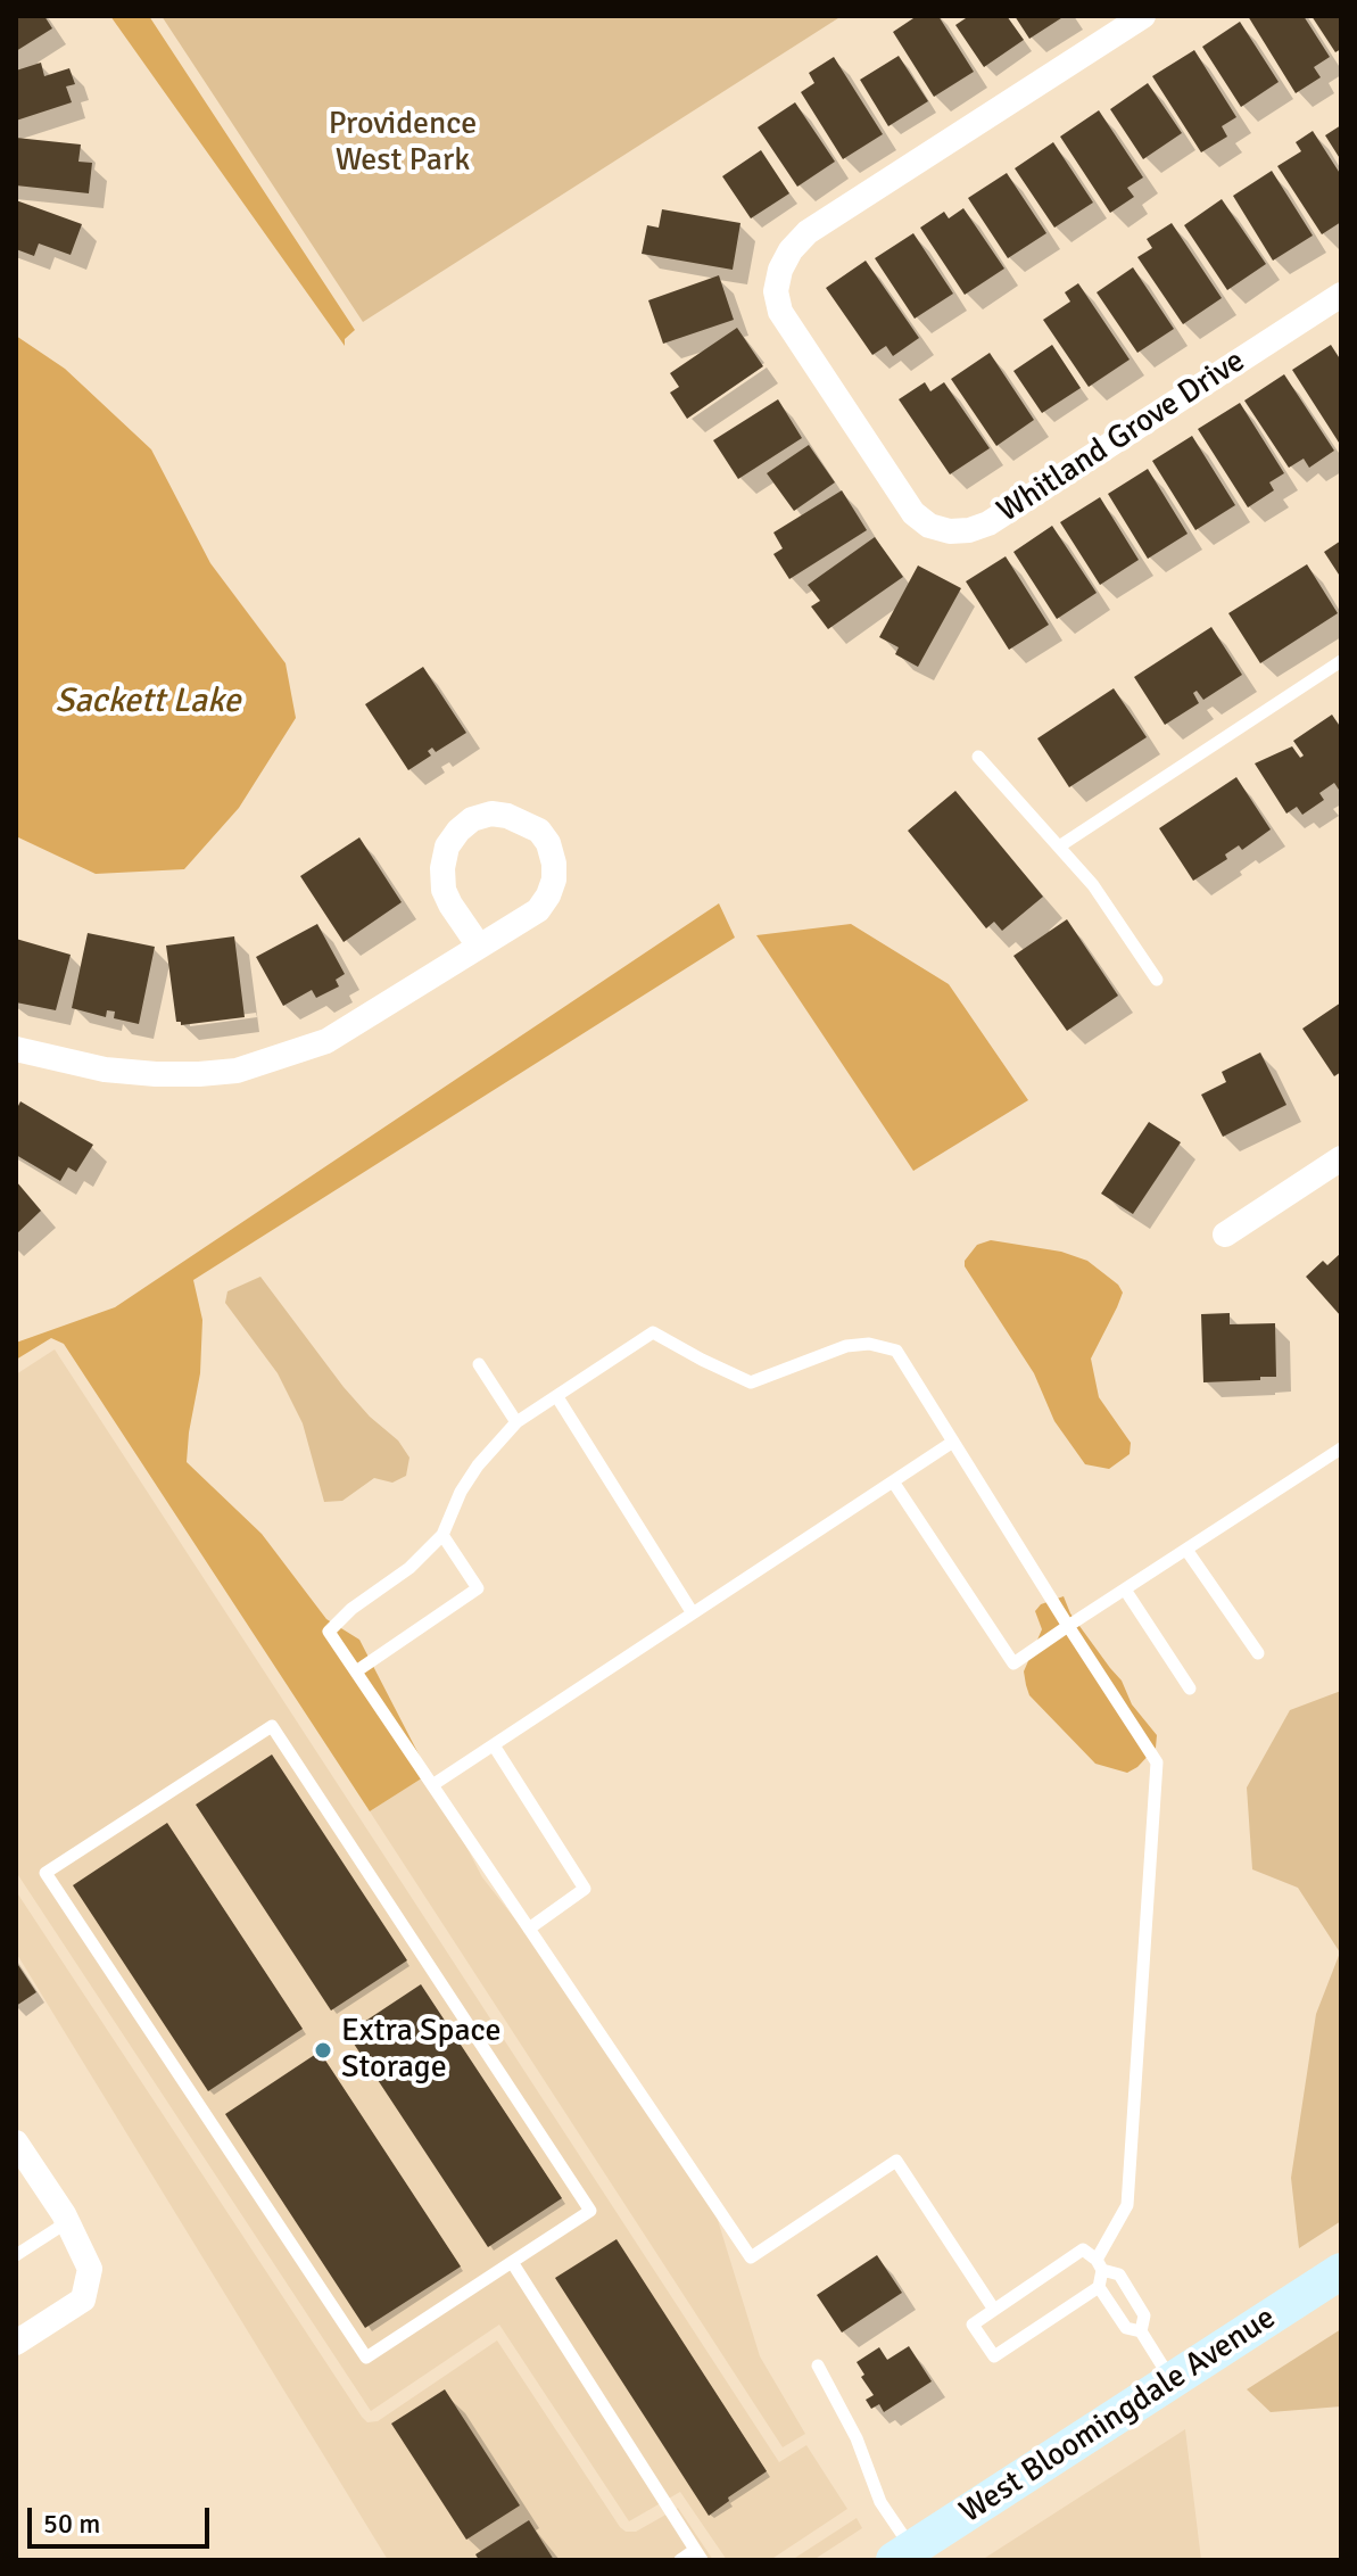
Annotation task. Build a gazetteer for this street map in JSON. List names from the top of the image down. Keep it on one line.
{"streets":{"main road":["West Bloomingdale Avenue"],"street":["Whitland Grove Drive"]},"water":["Sackett Lake"],"parks":["Providence West Park"],"places":["Extra Space Storage"],"scale_bar":"50 m"}
